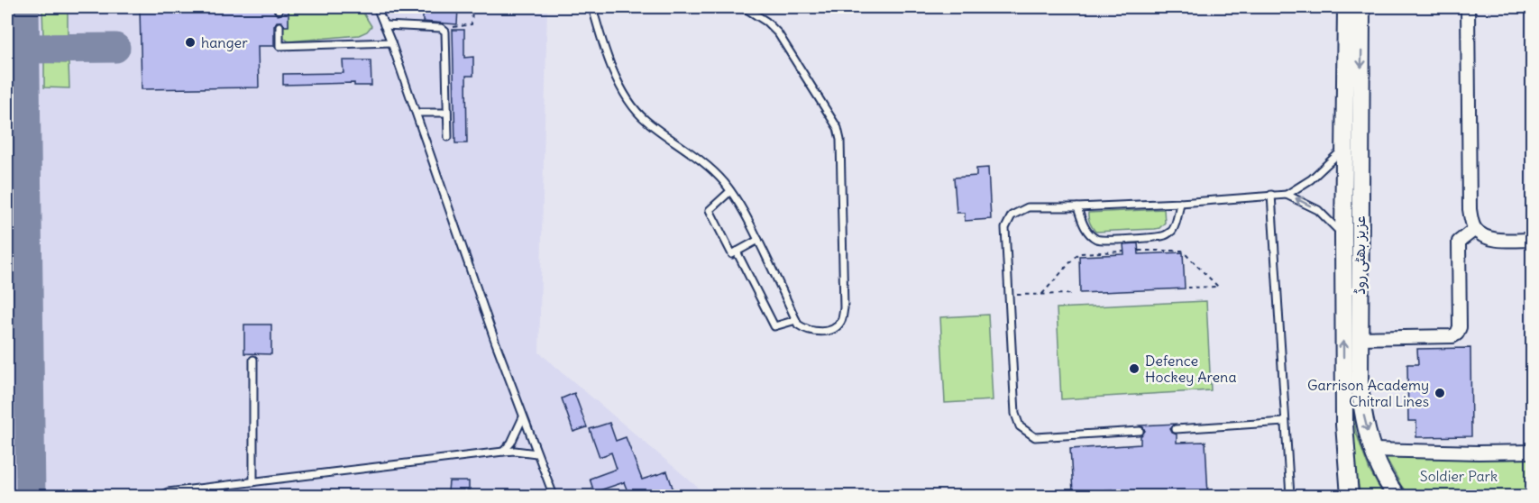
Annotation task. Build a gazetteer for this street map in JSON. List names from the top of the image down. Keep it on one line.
{"streets":{"main road":["عزیز بھٹی روڈ"]},"parks":["Soldier Park"],"places":["hanger","Defence Hockey Arena","Garrison Academy Chitral Lines"]}
